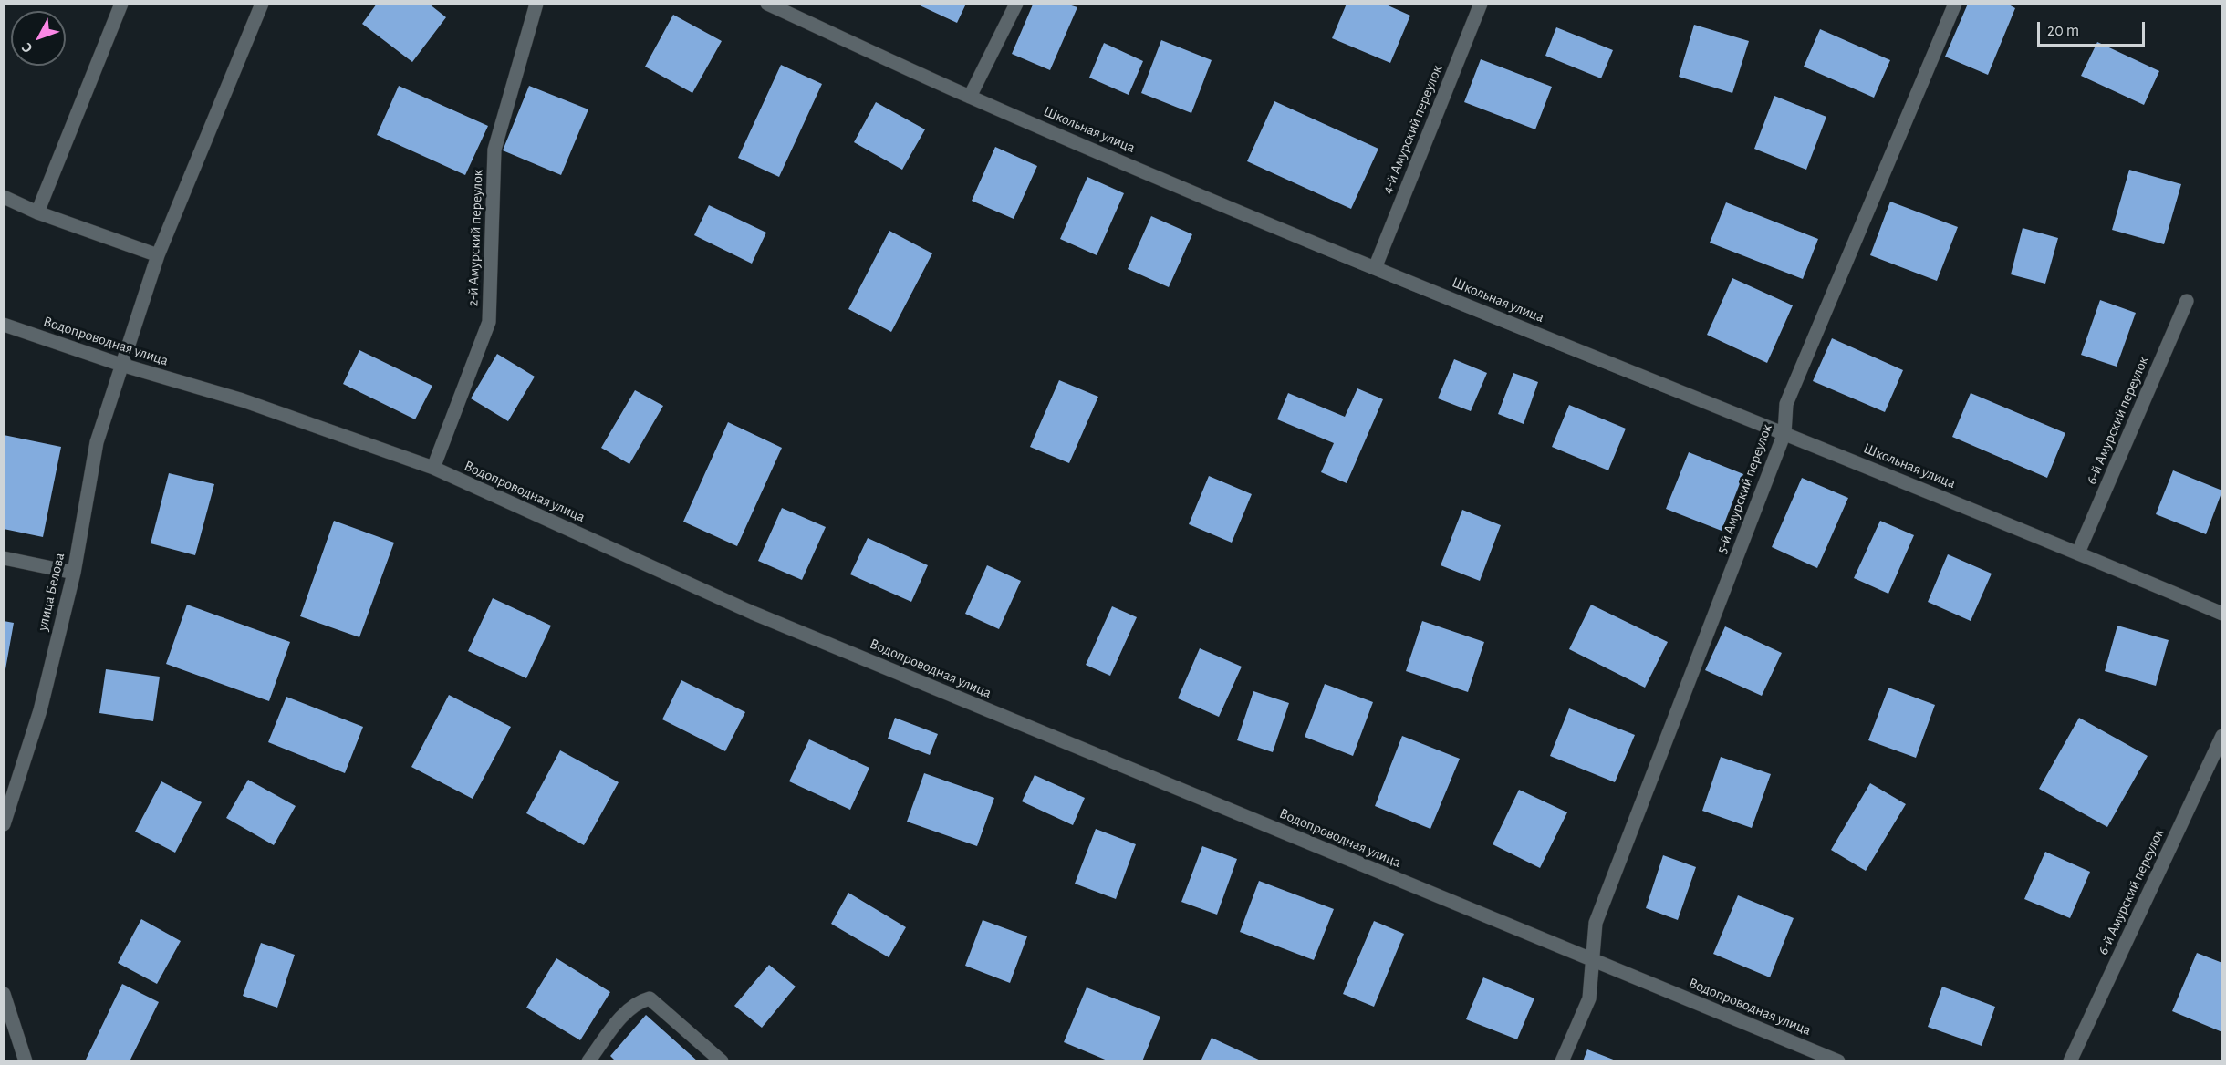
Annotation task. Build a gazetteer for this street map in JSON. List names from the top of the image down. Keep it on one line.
{"streets":{"street":["Школьная улица","4-й Амурский переулок","2-й Амурский переулок","Водопроводная улица","6-й Амурский переулок","5-й Амурский переулок","улица Белова"]},"crossings":[["Школьная улица","4-й Амурский переулок"],["Школьная улица","6-й Амурский переулок"],["Школьная улица","5-й Амурский переулок"],["2-й Амурский переулок","Водопроводная улица"],["Водопроводная улица","5-й Амурский переулок"],["Водопроводная улица","улица Белова"]],"scale_bar":"20 m","north":"bottom left"}
